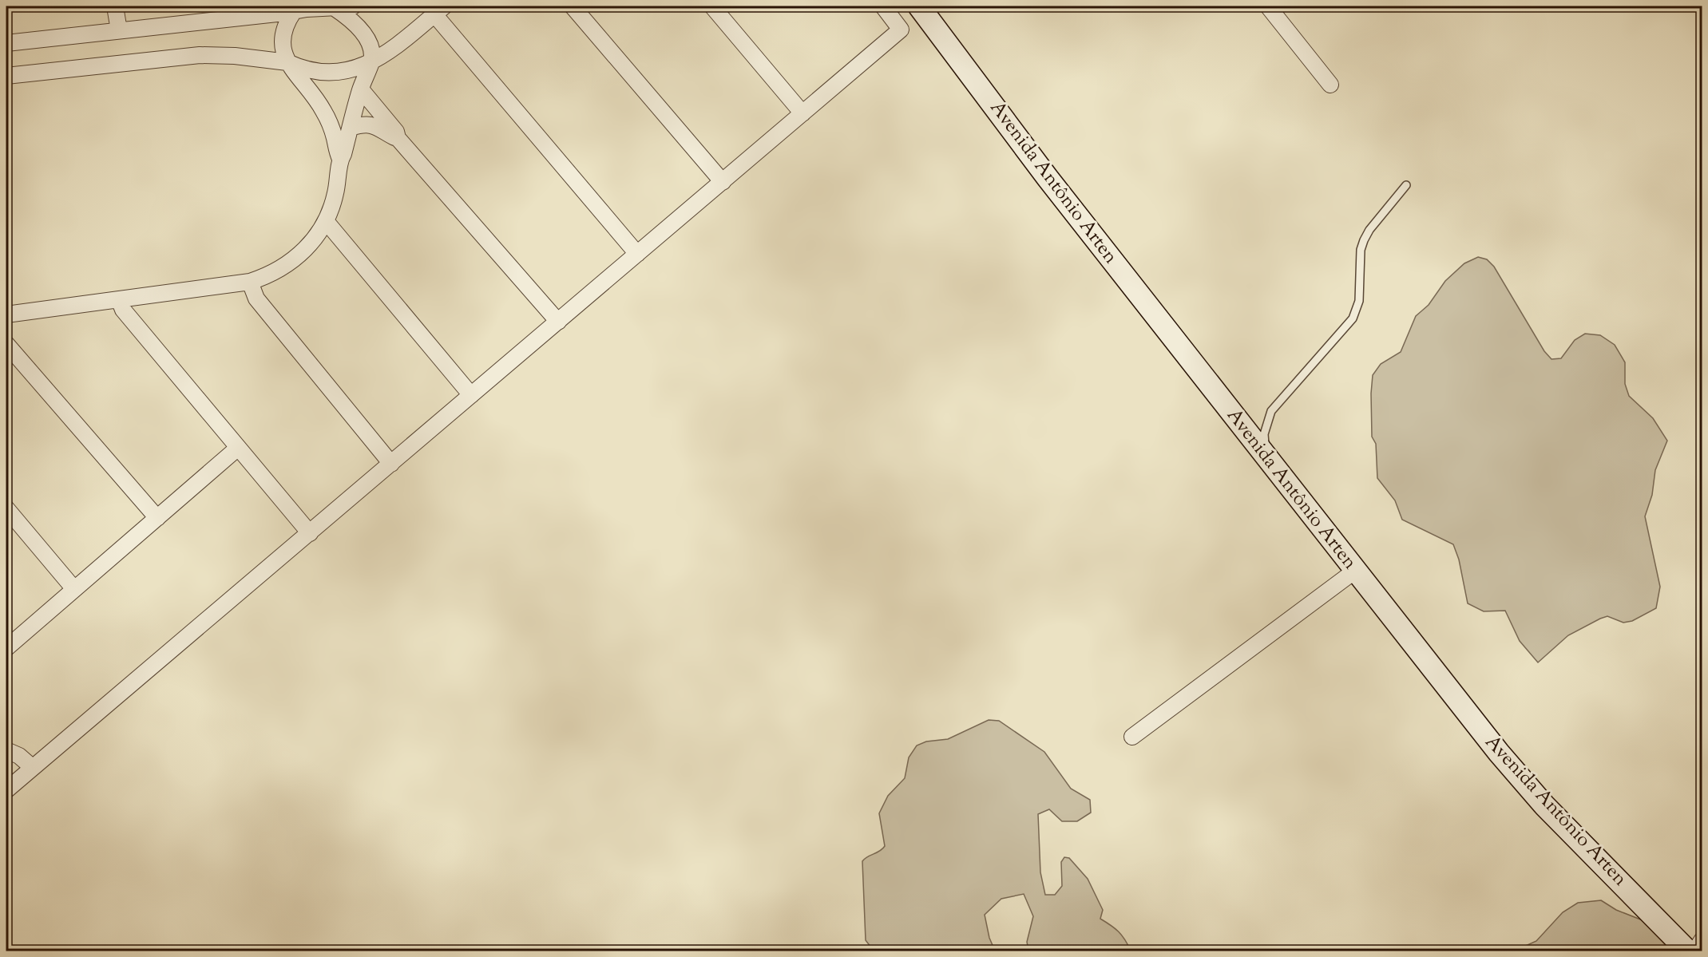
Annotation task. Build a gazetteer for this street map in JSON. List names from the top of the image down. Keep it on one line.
{"streets":{"street":["Avenida Antônio Arten"]}}
